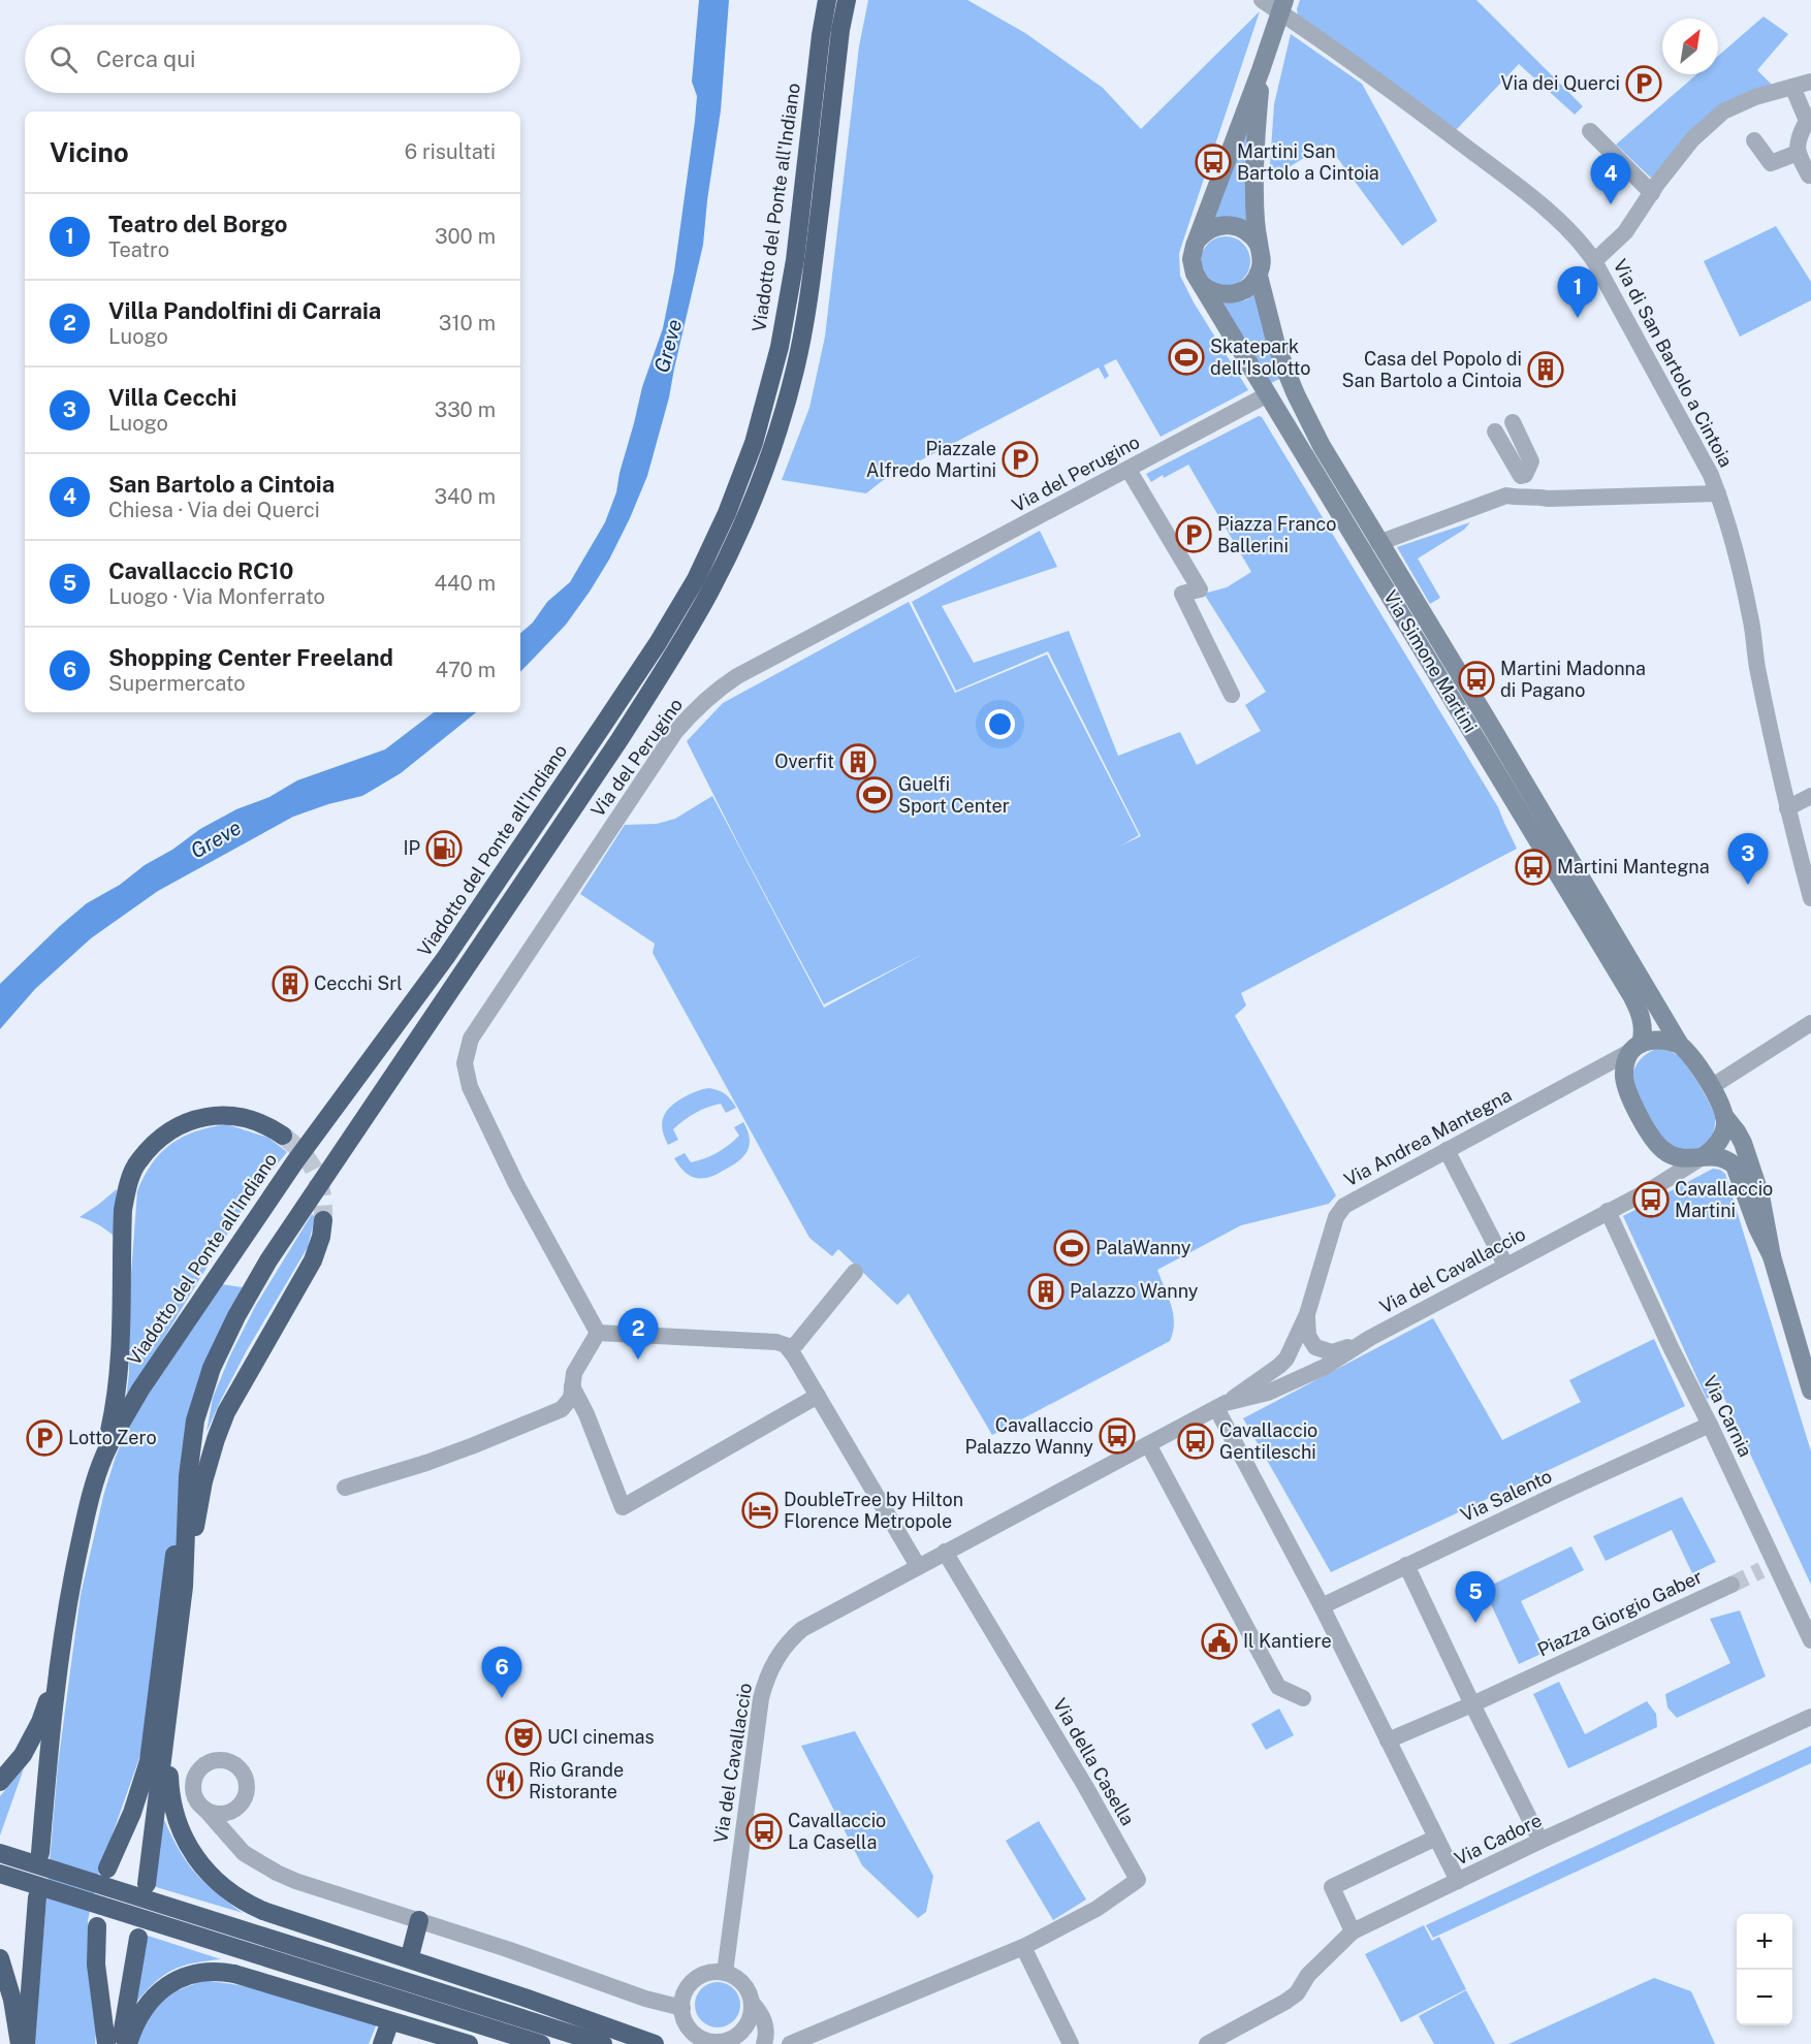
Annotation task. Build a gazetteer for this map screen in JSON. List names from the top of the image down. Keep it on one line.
{"streets":{"highway":["Viadotto del Ponte all'Indiano"],"street":["Via di San Bartolo a Cintoia","Via del Perugino","Via Simone Martini","Via Andrea Mantegna","Via del Cavallaccio","Via Carnia","Via Salento","Piazza Giorgio Gaber","Via della Casella","Via Cadore"]},"crossings":[["Via di San Bartolo a Cintoia","Via Simone Martini"],["Via del Perugino","Via Simone Martini"],["Via Simone Martini","Via Andrea Mantegna"],["Via Simone Martini","Via del Cavallaccio"],["Via Andrea Mantegna","Via del Cavallaccio"],["Via del Cavallaccio","Via Carnia"],["Via del Cavallaccio","Via della Casella"],["Via Carnia","Via Salento"]],"water":["Greve"],"places":{"parking":["Via dei Querci","Piazzale Alfredo Martini","Piazza Franco Ballerini","Lotto Zero"],"bus stop":["Martini San Bartolo a Cintoia","Martini Madonna di Pagano","Martini Mantegna","Cavallaccio Martini","Cavallaccio Palazzo Wanny","Cavallaccio Gentileschi","Cavallaccio La Casella"],"sports":["Skatepark dell'Isolotto","Guelfi Sport Center","PalaWanny"],"building":["Casa del Popolo di San Bartolo a Cintoia","Overfit","Cecchi Srl","Palazzo Wanny"],"fuel station":["IP"],"hotel":["DoubleTree by Hilton Florence Metropole"],"public building":["Il Kantiere"],"theatre":["UCI cinemas"],"restaurant":["Rio Grande Ristorante"]},"north":"top right","page":{"search":"Cerca qui","heading":["Vicino","6 risultati"],"pins":["4","1","3","2","5","6"],"list":[{"mark":"1","name":"Teatro del Borgo","note":"Teatro","value":"300 m"},{"mark":"2","name":"Villa Pandolfini di Carraia","note":"Luogo","value":"310 m"},{"mark":"3","name":"Villa Cecchi","note":"Luogo","value":"330 m"},{"mark":"4","name":"San Bartolo a Cintoia","note":"Chiesa · Via dei Querci","value":"340 m"},{"mark":"5","name":"Cavallaccio RC10","note":"Luogo · Via Monferrato","value":"440 m"},{"mark":"6","name":"Shopping Center Freeland","note":"Supermercato","value":"470 m"}],"map_buttons":["+","−"]}}
